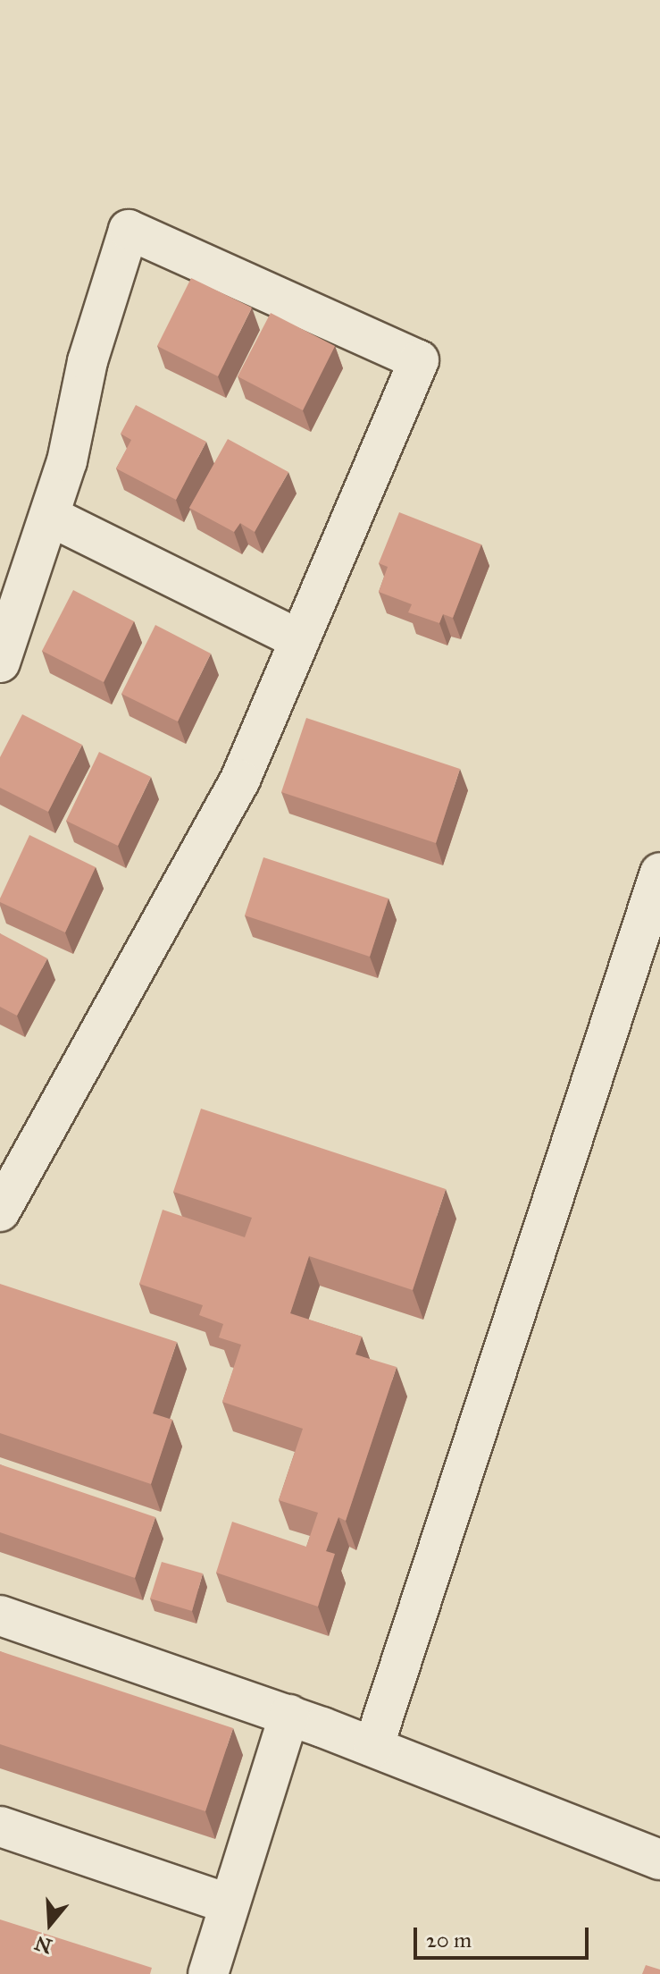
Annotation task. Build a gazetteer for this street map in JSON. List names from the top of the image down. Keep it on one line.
{"scale_bar":"20 m","north":"bottom"}
